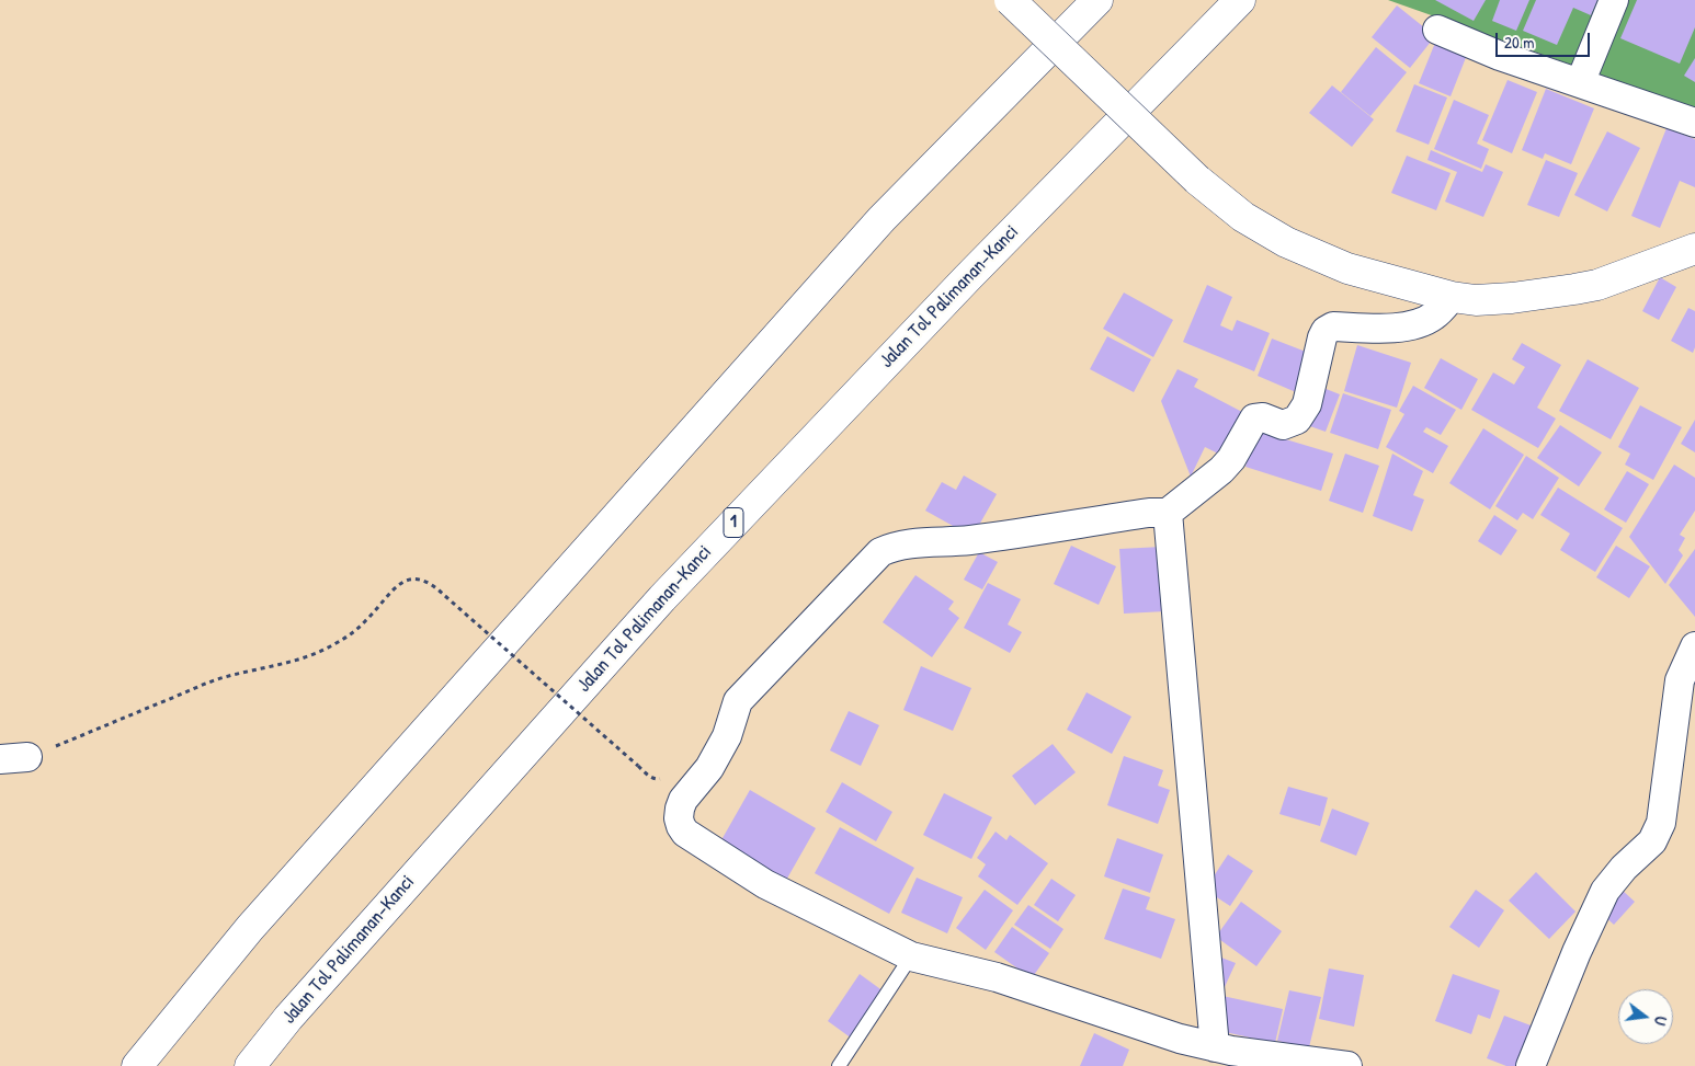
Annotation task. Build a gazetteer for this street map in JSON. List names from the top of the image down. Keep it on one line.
{"streets":{"main road":["Jalan Tol Palimanan–Kanci","1"]},"scale_bar":"20 m","north":"right"}
